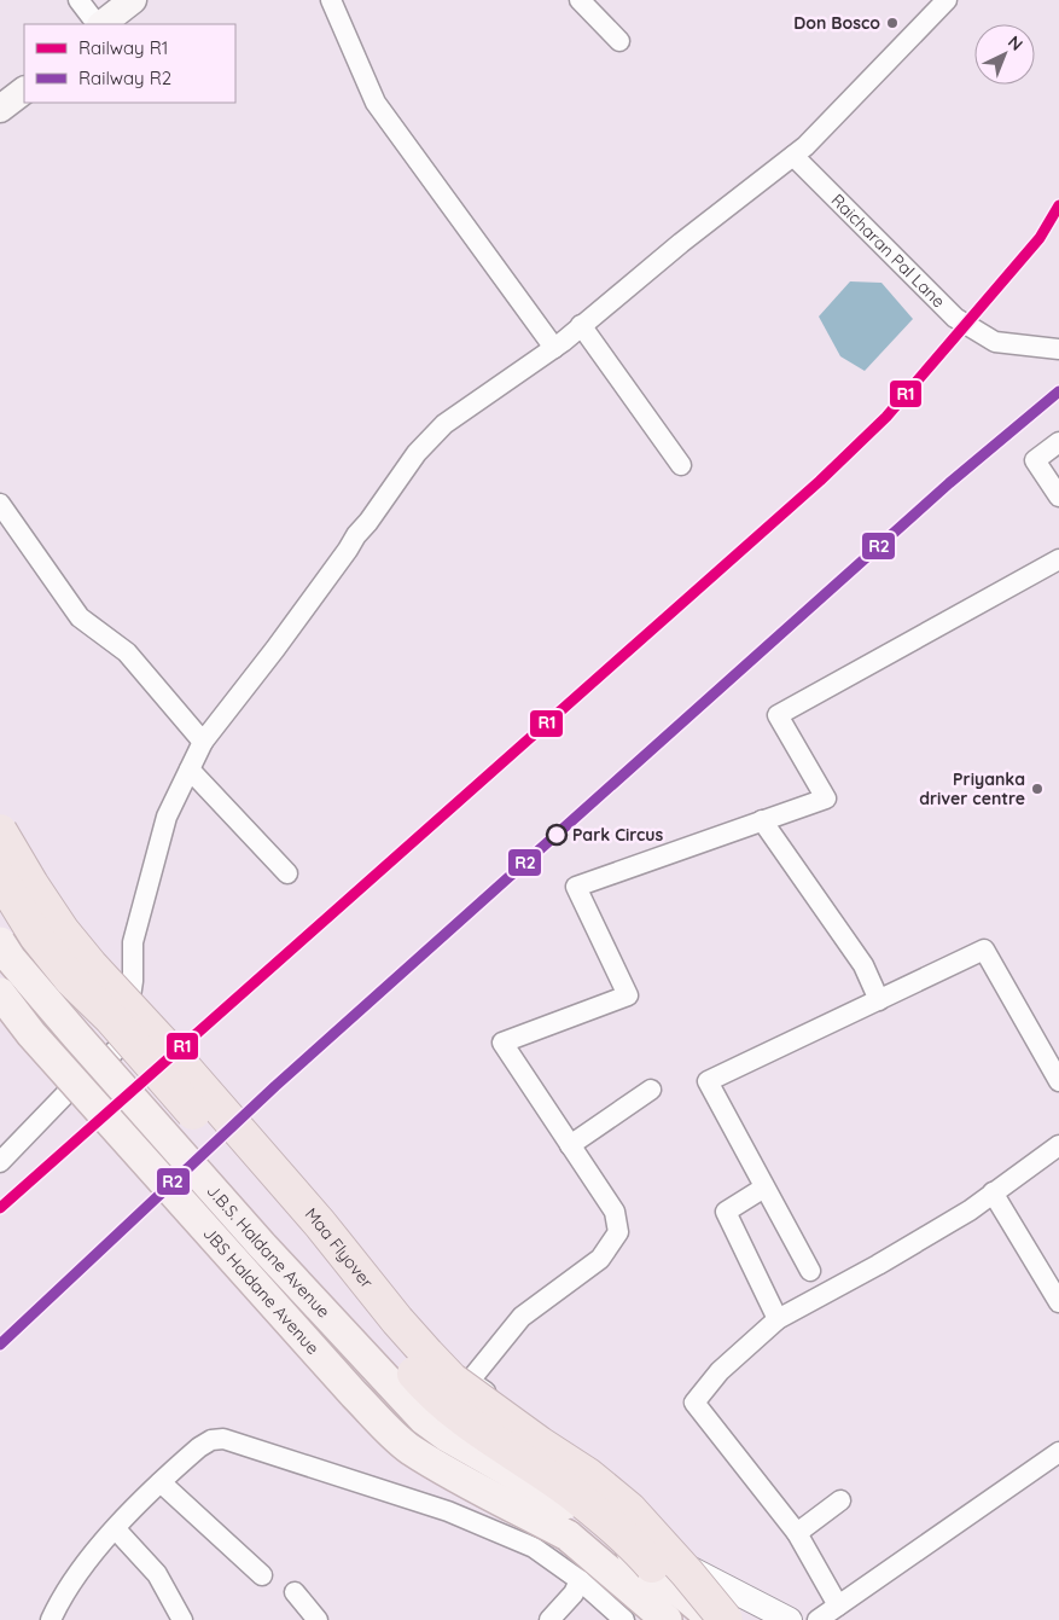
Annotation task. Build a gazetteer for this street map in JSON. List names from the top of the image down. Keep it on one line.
{"streets":{"highway":["Maa Flyover"],"main road":["J.B.S. Haldane Avenue","JBS Haldane Avenue"],"street":["Raicharan Pal Lane"]},"crossings":[["J.B.S. Haldane Avenue","JBS Haldane Avenue"]],"places":["Don Bosco","Priyanka driver centre","Park Circus"],"lines":["rail line R1","rail line R2"],"legend":["Railway R1","Railway R2"],"north":"top right"}
